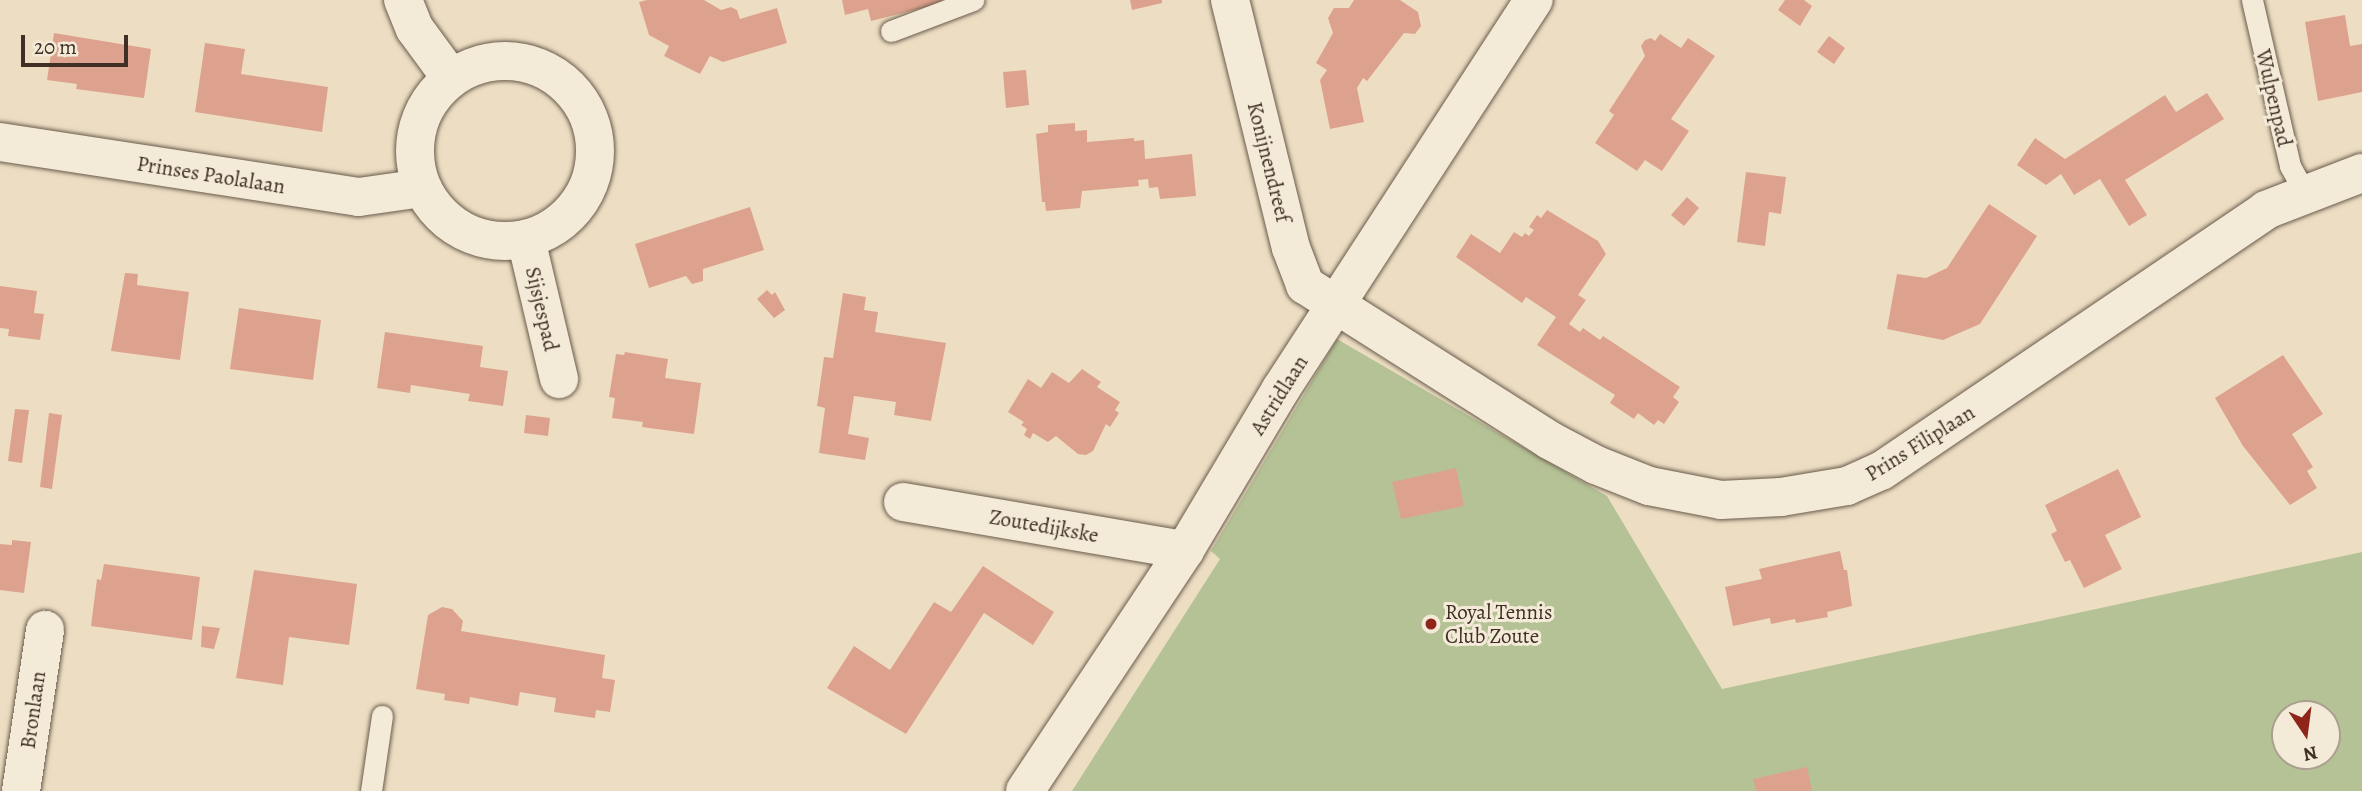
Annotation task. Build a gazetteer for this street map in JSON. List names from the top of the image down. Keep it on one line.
{"streets":{"street":["Konijnendreef","Prinses Paolalaan","Sijsjespad","Astridlaan","Prins Filiplaan","Zoutedijkske","Bronlaan"],"lane":["Wulpenpad"]},"crossings":[["Wulpenpad","Prins Filiplaan"],["Konijnendreef","Astridlaan"],["Konijnendreef","Prins Filiplaan"],["Prinses Paolalaan","Sijsjespad"],["Astridlaan","Prins Filiplaan"],["Astridlaan","Zoutedijkske"]],"places":["Royal Tennis Club Zoute"],"scale_bar":"20 m","north":"bottom"}
